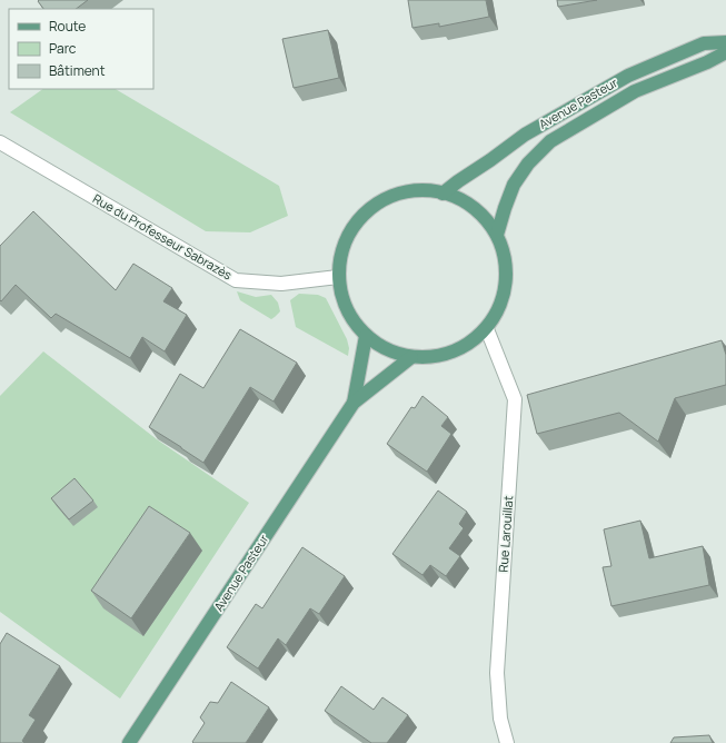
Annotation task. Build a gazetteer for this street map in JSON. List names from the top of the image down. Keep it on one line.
{"streets":{"main road":["Avenue Pasteur"],"street":["Rue du Professeur Sabrazès","Rue Larouillat"]},"legend":["Route","Parc","Bâtiment"]}
